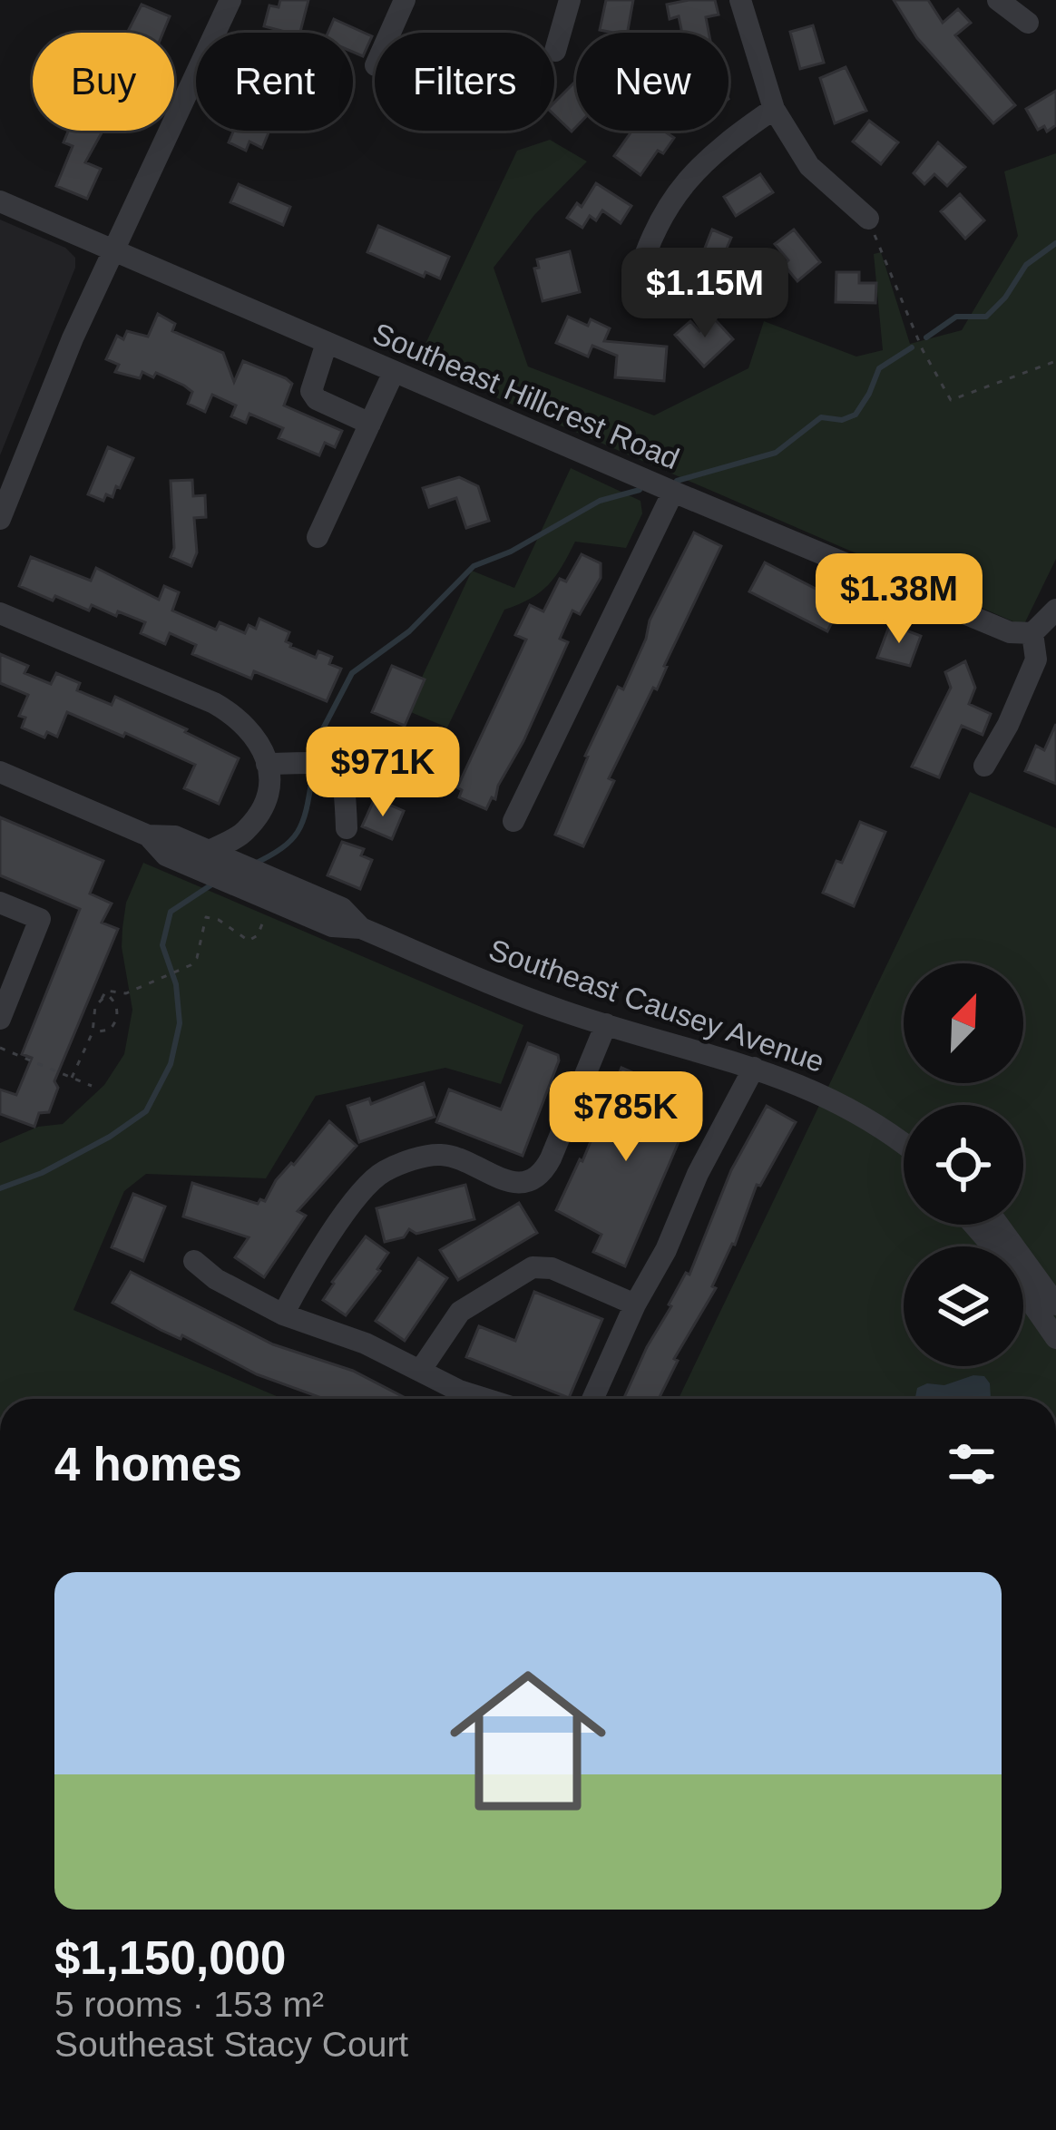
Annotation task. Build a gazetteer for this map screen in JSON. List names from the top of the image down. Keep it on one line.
{"streets":{"street":["Southeast Hillcrest Road","Southeast Causey Avenue"]},"north":"top right","page":{"chip":["Buy","Rent","Filters","New"],"price":["$1.15M","$1.38M","$971K","$785K"],"heading":"4 homes","list":[{"name":"$1,150,000","note":"5 rooms · 153 m² · Southeast Stacy Court"}]}}
